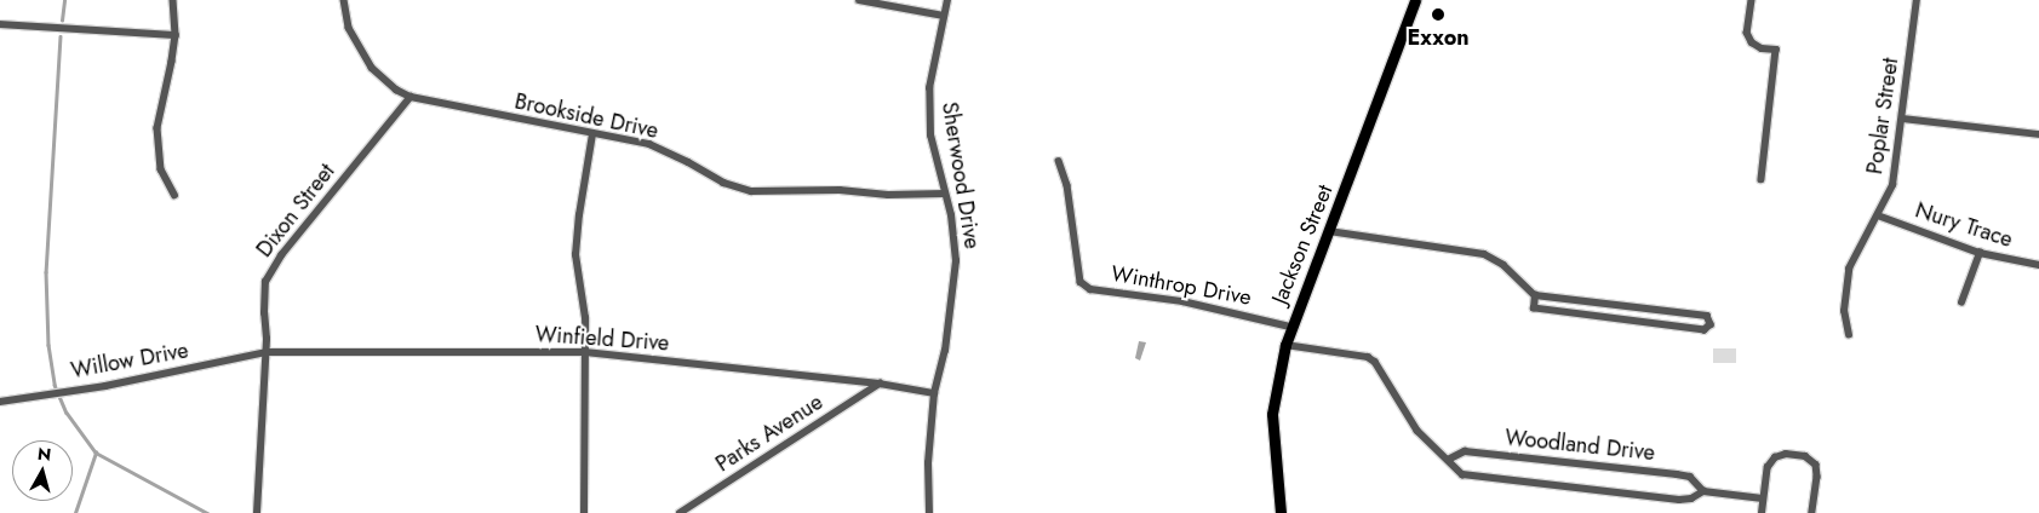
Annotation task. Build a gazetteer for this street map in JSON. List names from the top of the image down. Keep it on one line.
{"streets":{"main road":["Jackson Street"],"street":["Brookside Drive","Poplar Street","Sherwood Drive","Dixon Street","Nury Trace","Winthrop Drive","Winfield Drive","Willow Drive","Parks Avenue","Woodland Drive"]},"crossings":[["Brookside Drive","Sherwood Drive"],["Brookside Drive","Dixon Street"],["Poplar Street","Nury Trace"],["Sherwood Drive","Winfield Drive"],["Dixon Street","Winfield Drive"],["Dixon Street","Willow Drive"],["Jackson Street","Winthrop Drive"],["Jackson Street","Woodland Drive"],["Winfield Drive","Willow Drive"],["Winfield Drive","Parks Avenue"]],"places":["Exxon"],"north":"top"}
